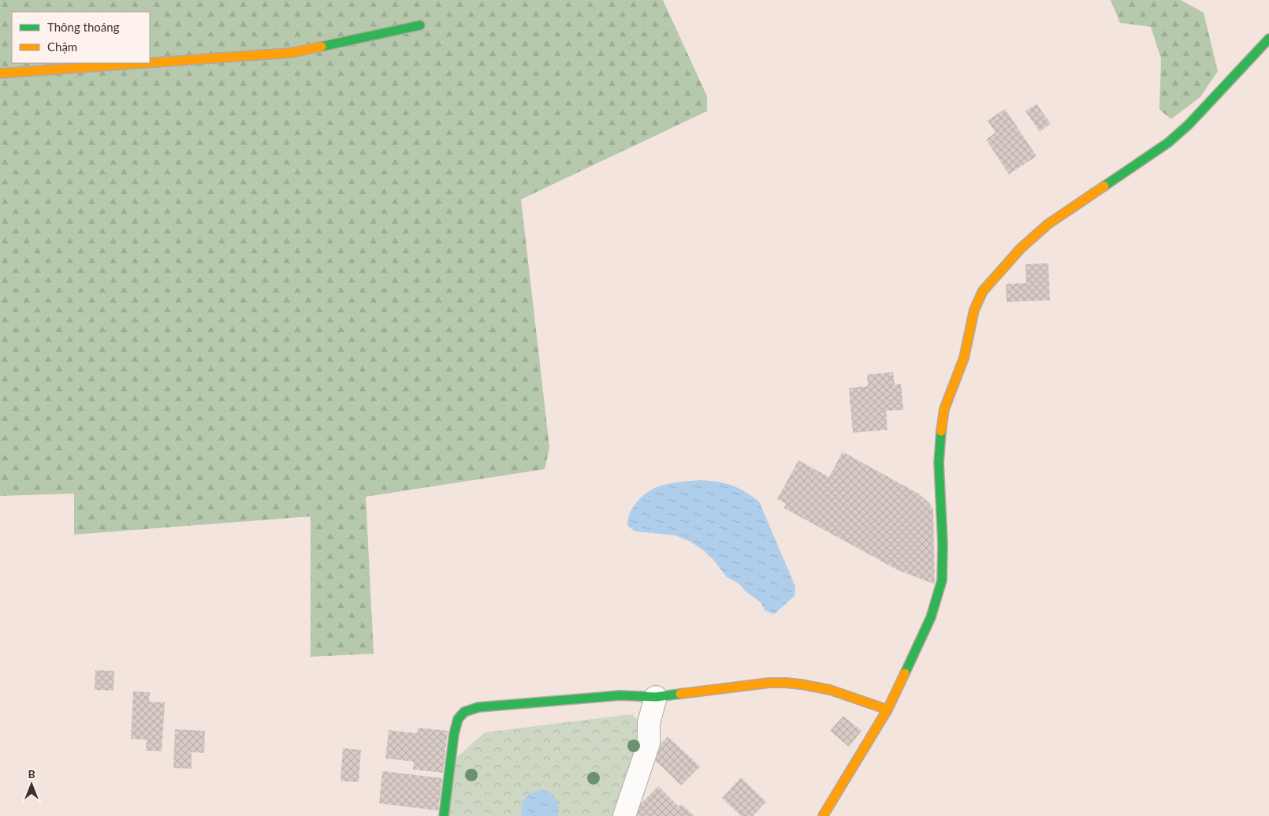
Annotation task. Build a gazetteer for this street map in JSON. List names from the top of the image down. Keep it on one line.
{"legend":["Thông thoáng","Chậm"],"north":"top"}
